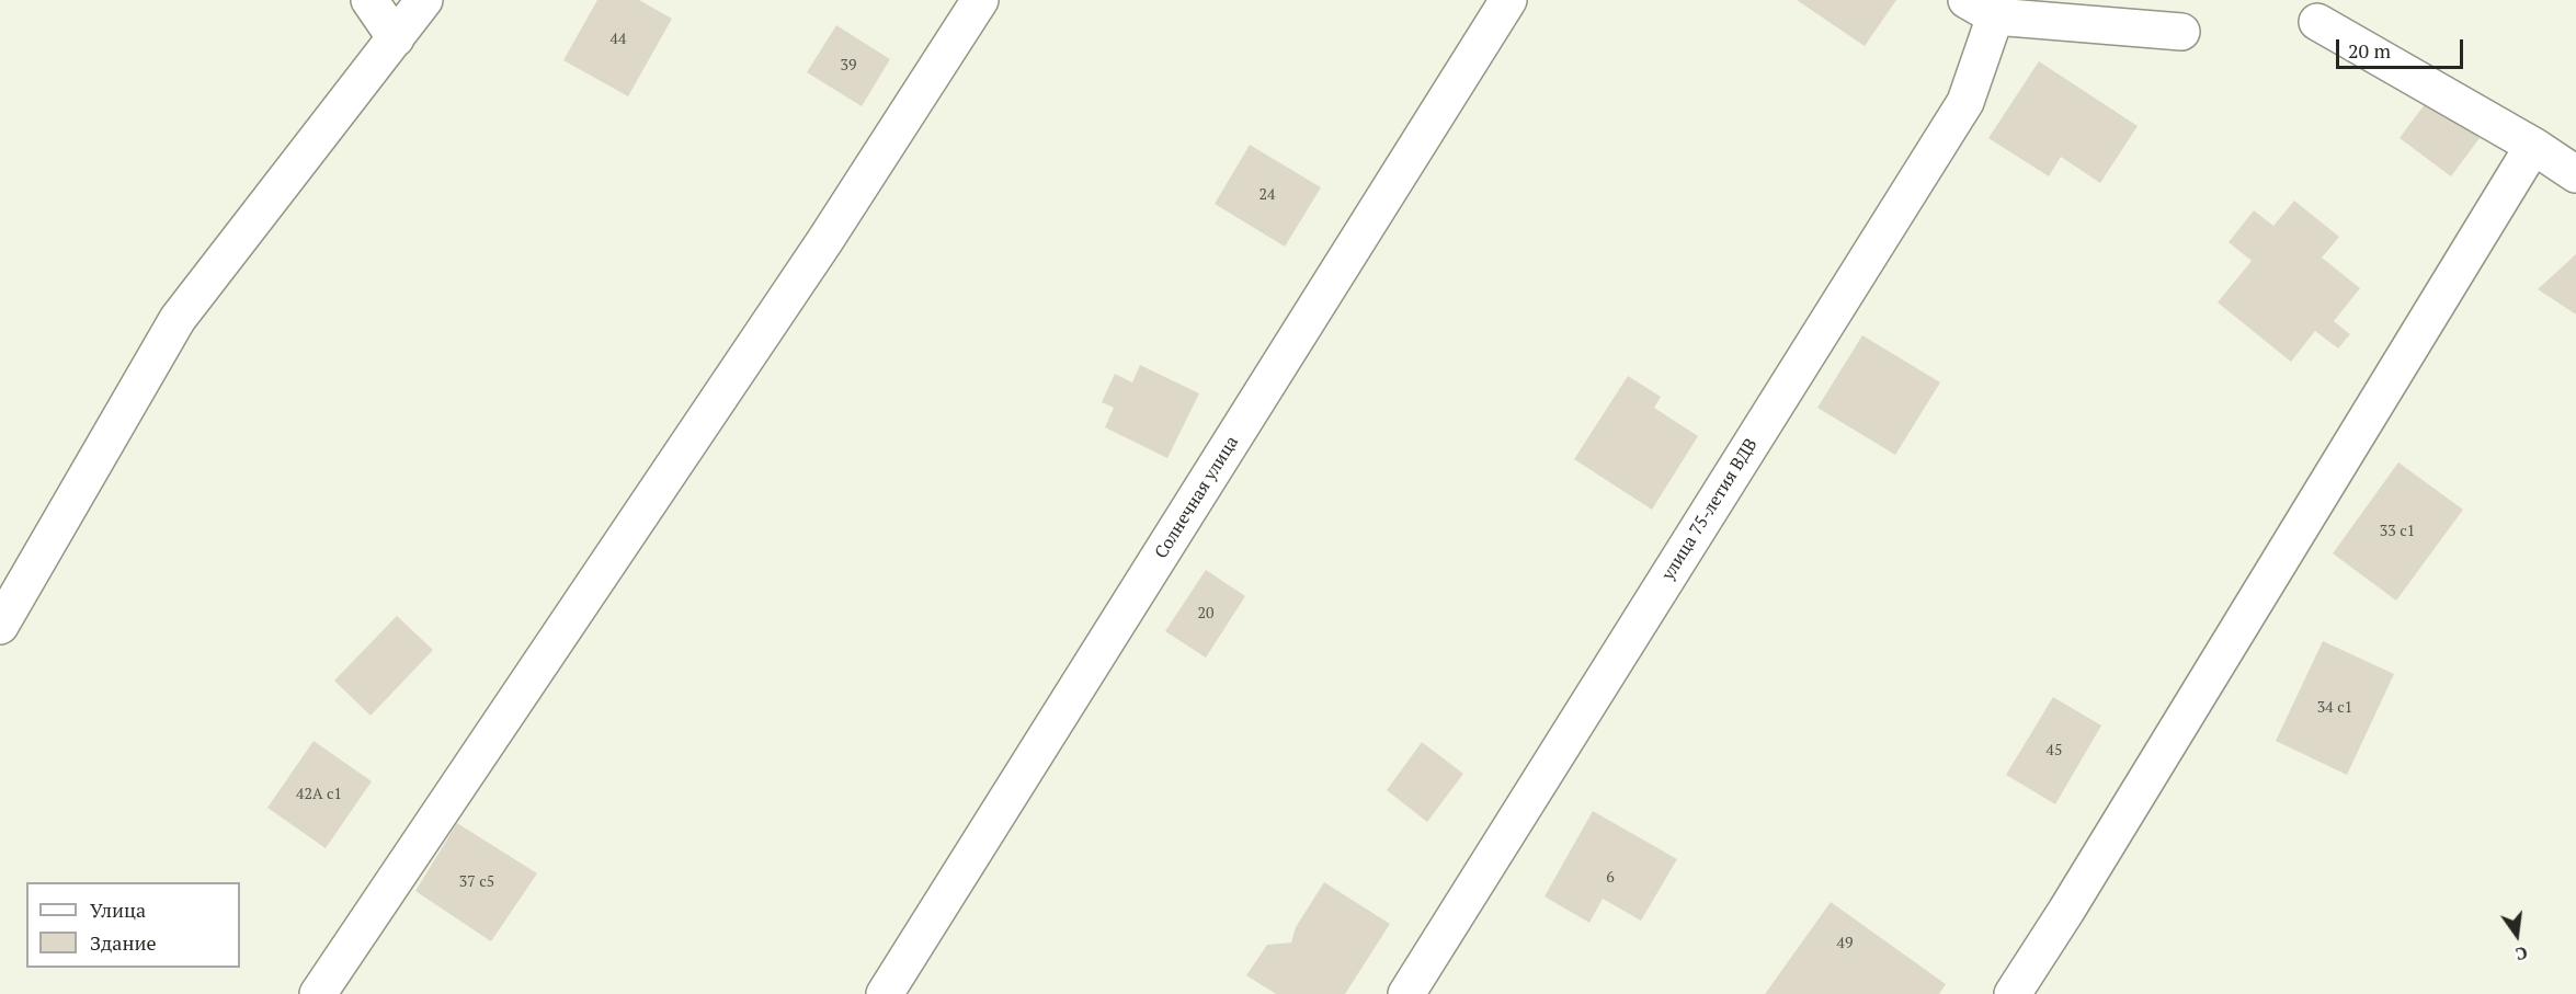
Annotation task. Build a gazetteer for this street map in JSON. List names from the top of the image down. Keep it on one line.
{"streets":{"street":["Солнечная улица","улица 75-летия ВДВ"]},"house_numbers":["44","39","24","33 с1","20","34 с1","45","42А с1","6","37 с5","49"],"legend":["Улица","Здание"],"scale_bar":"20 m","north":"bottom"}
